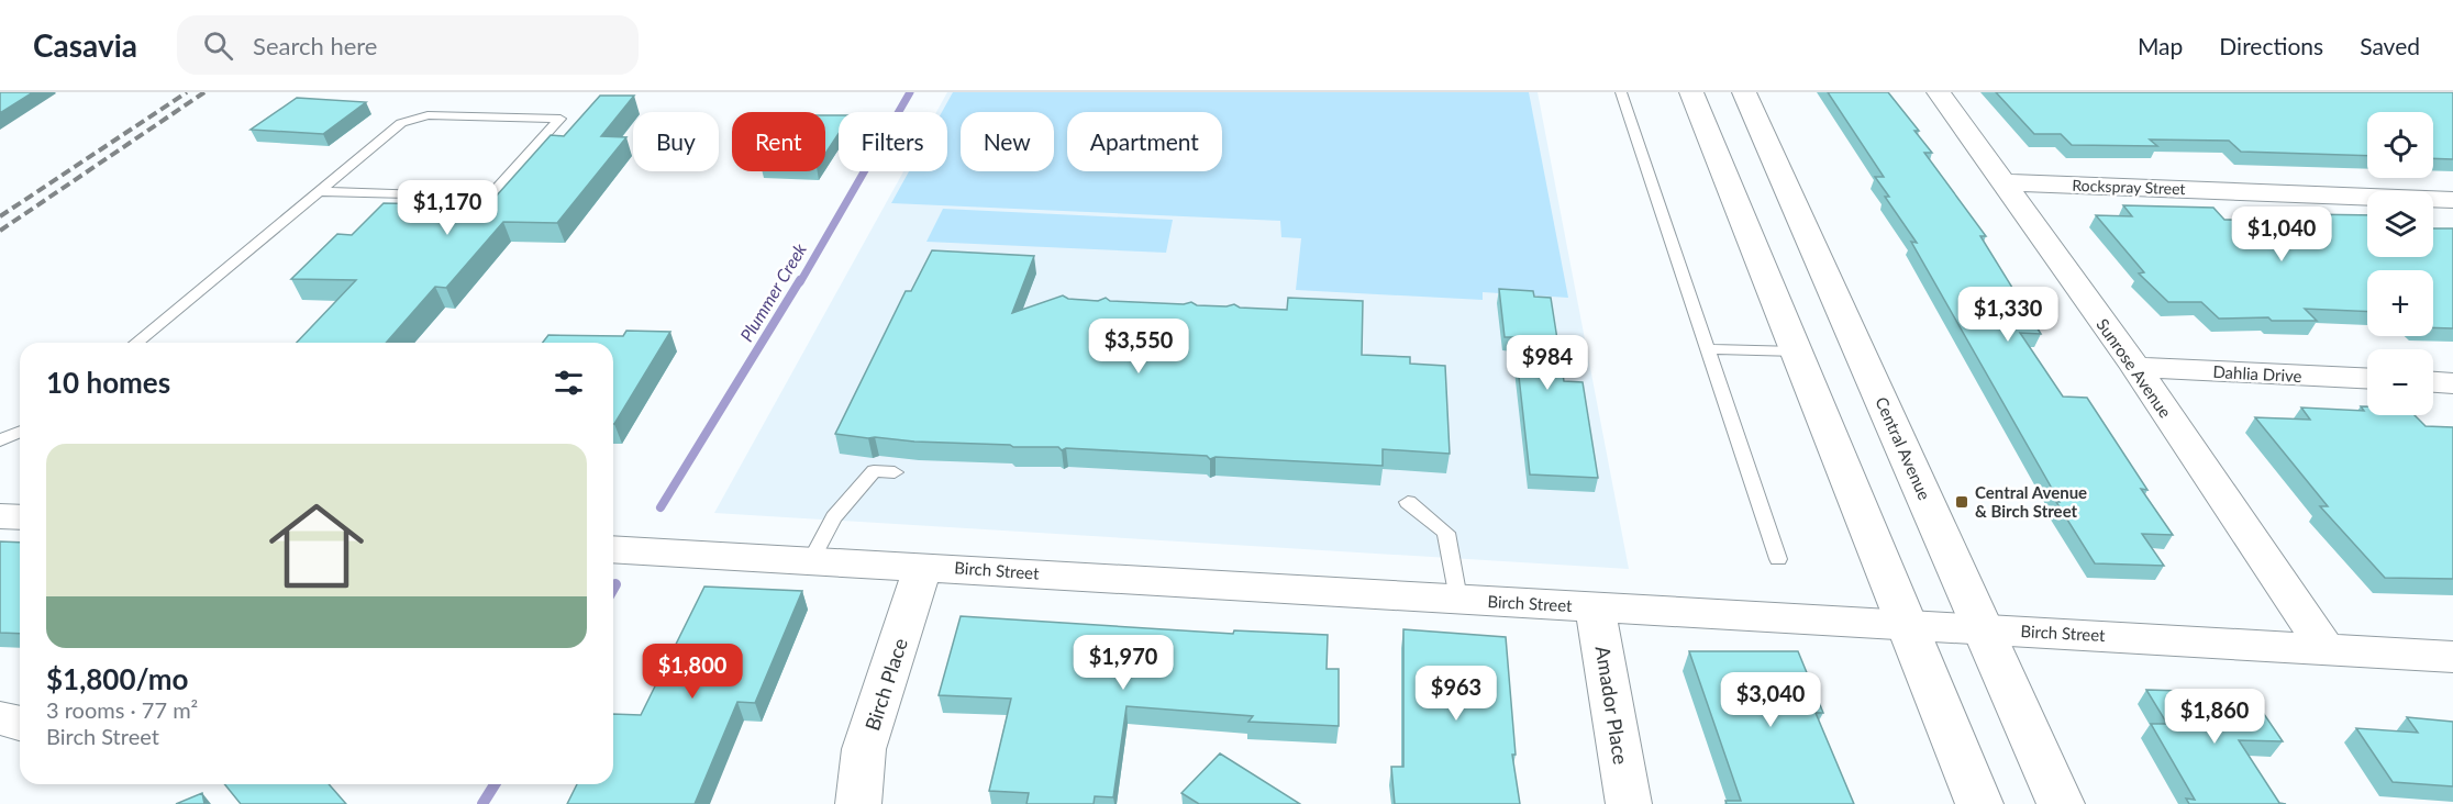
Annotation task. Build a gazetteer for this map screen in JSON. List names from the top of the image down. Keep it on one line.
{"streets":{"main road":["Central Avenue"],"street":["Rockspray Street","Sunrose Avenue","Dahlia Drive","Birch Street","Birch Place","Amador Place"]},"crossings":[["Rockspray Street","Sunrose Avenue"],["Sunrose Avenue","Dahlia Drive"],["Sunrose Avenue","Birch Street"],["Central Avenue","Birch Street"],["Birch Street","Birch Place"],["Birch Street","Amador Place"]],"water":["Plummer Creek"],"places":{"transit":["Central Avenue & Birch Street"]},"page":{"header":"Casavia","search":"Search here","nav":["Map","Directions","Saved"],"map_buttons":["+","−"],"chip":["Buy","Rent","Filters","New","Apartment"],"price":["$1,170","$1,040","$1,330","$3,550","$984","$1,970","$1,800","$963","$3,040","$1,860"],"heading":"10 homes","list":[{"name":"$1,800/mo","note":"3 rooms · 77 m² · Birch Street"}]}}
